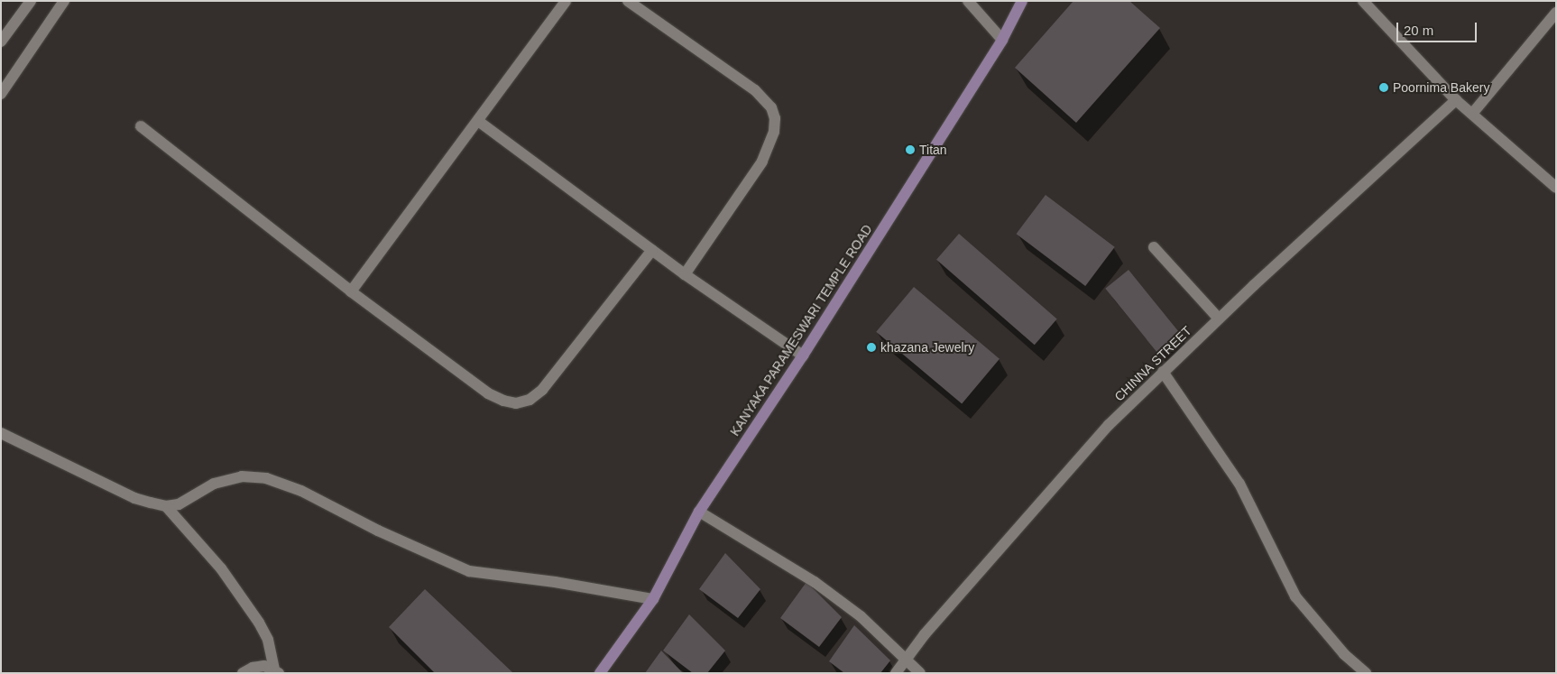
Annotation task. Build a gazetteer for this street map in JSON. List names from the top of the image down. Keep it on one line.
{"streets":{"main road":["KANYAKA PARAMESWARI TEMPLE ROAD"],"street":["CHINNA STREET"]},"places":["Poornima Bakery","Titan","khazana Jewelry"],"scale_bar":"20 m"}
